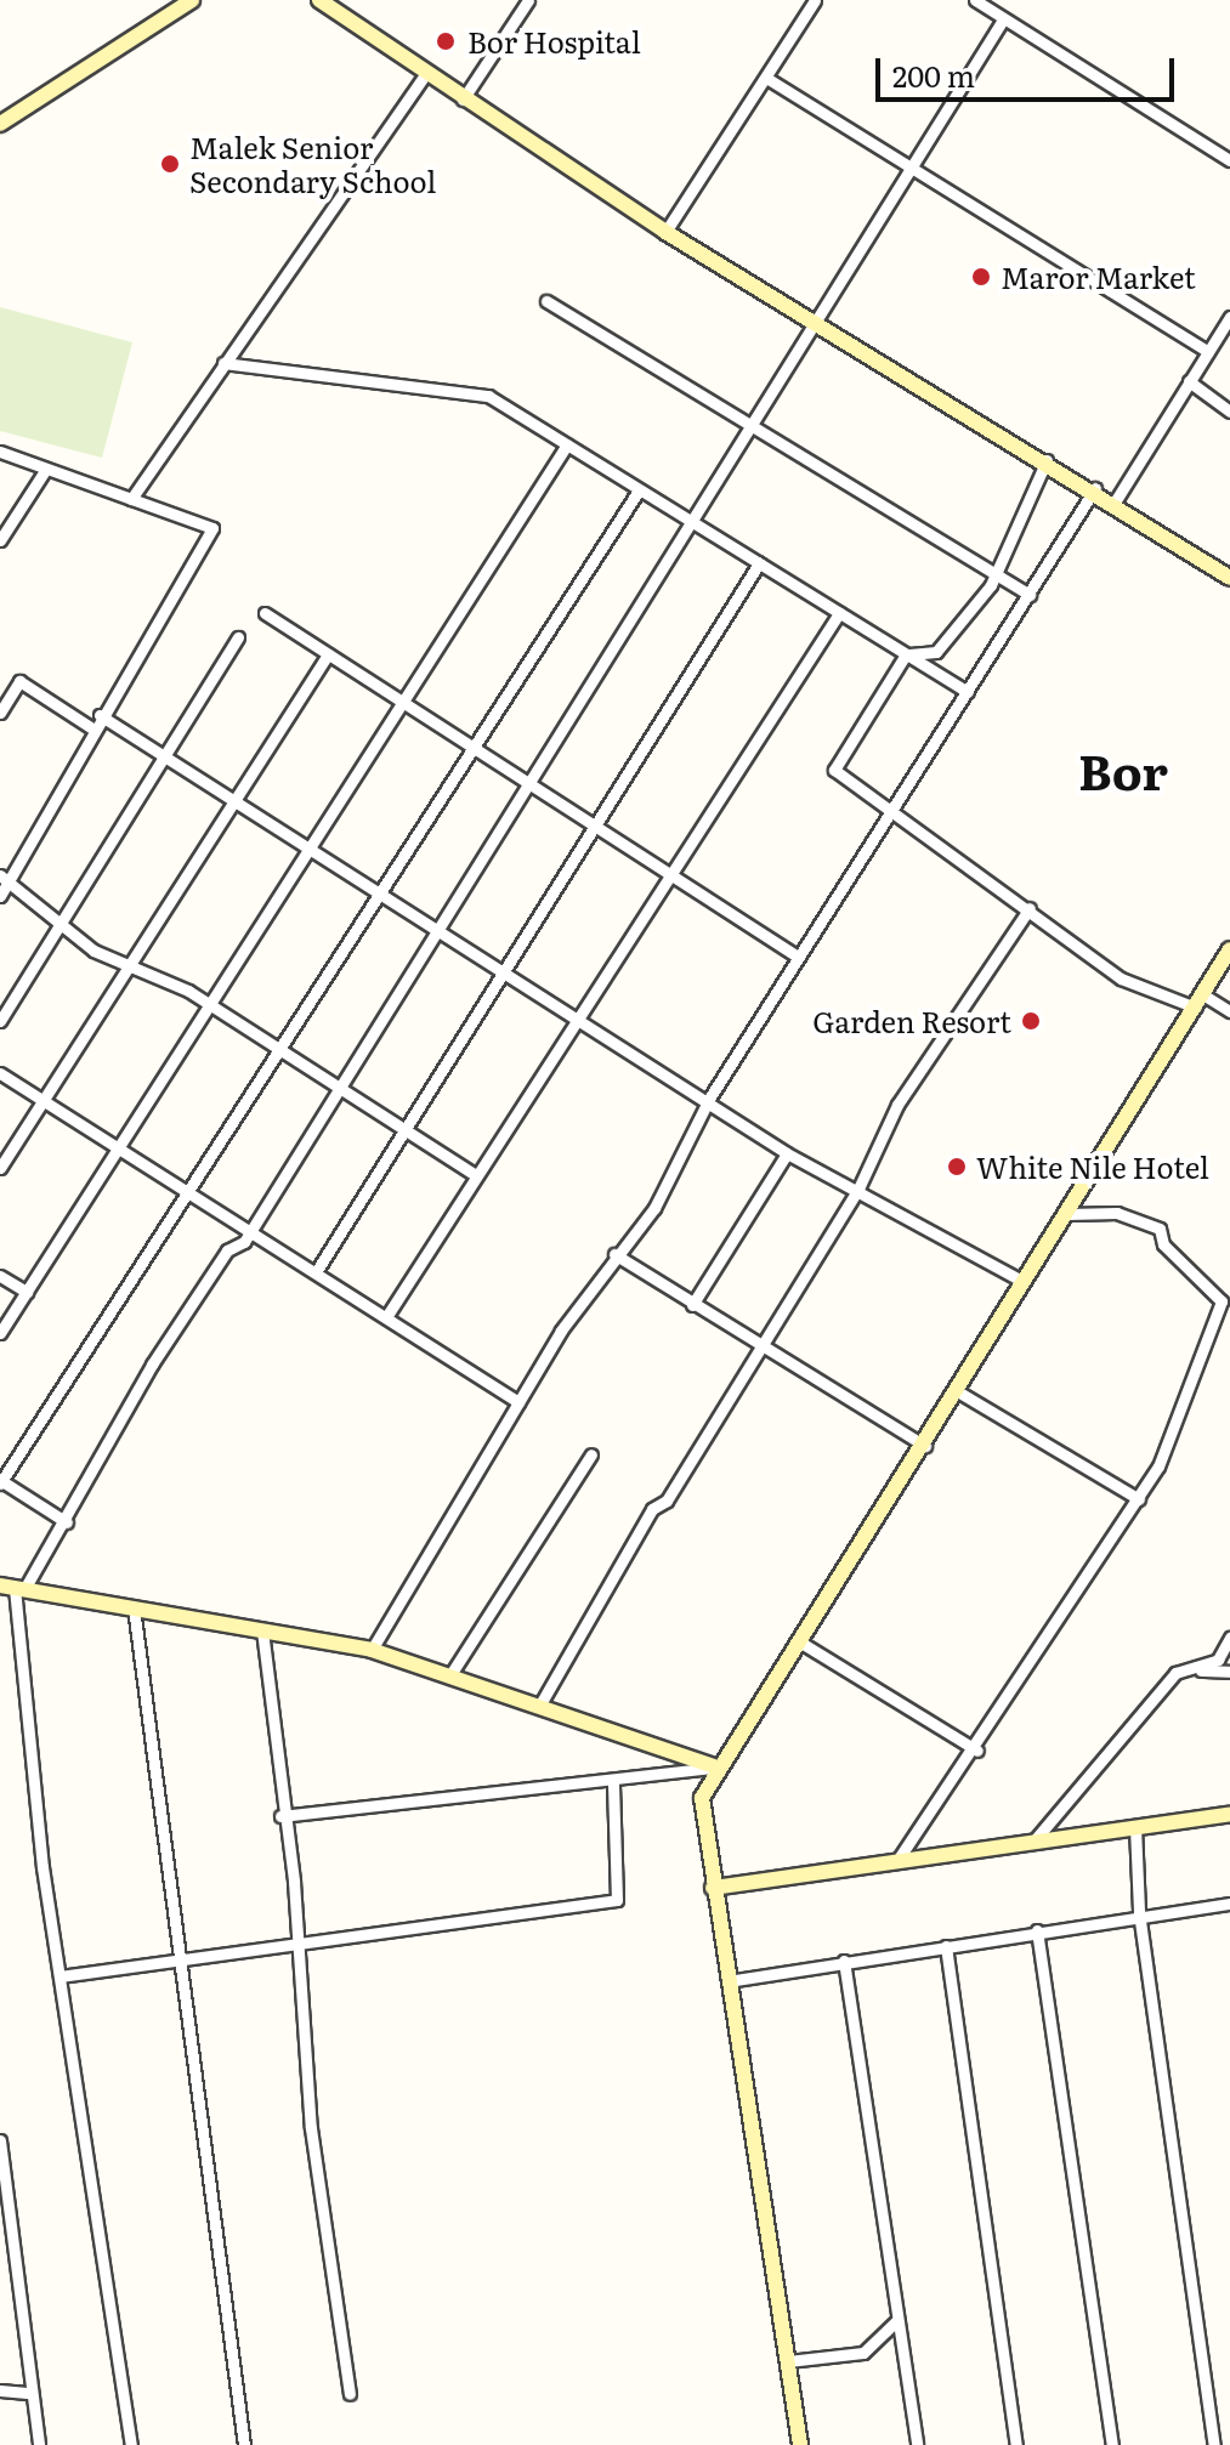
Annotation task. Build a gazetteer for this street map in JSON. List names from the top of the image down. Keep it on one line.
{"districts":["Bor"],"places":["Bor Hospital","Malek Senior Secondary School","Maror Market","Garden Resort","White Nile Hotel"],"scale_bar":"200 m"}
